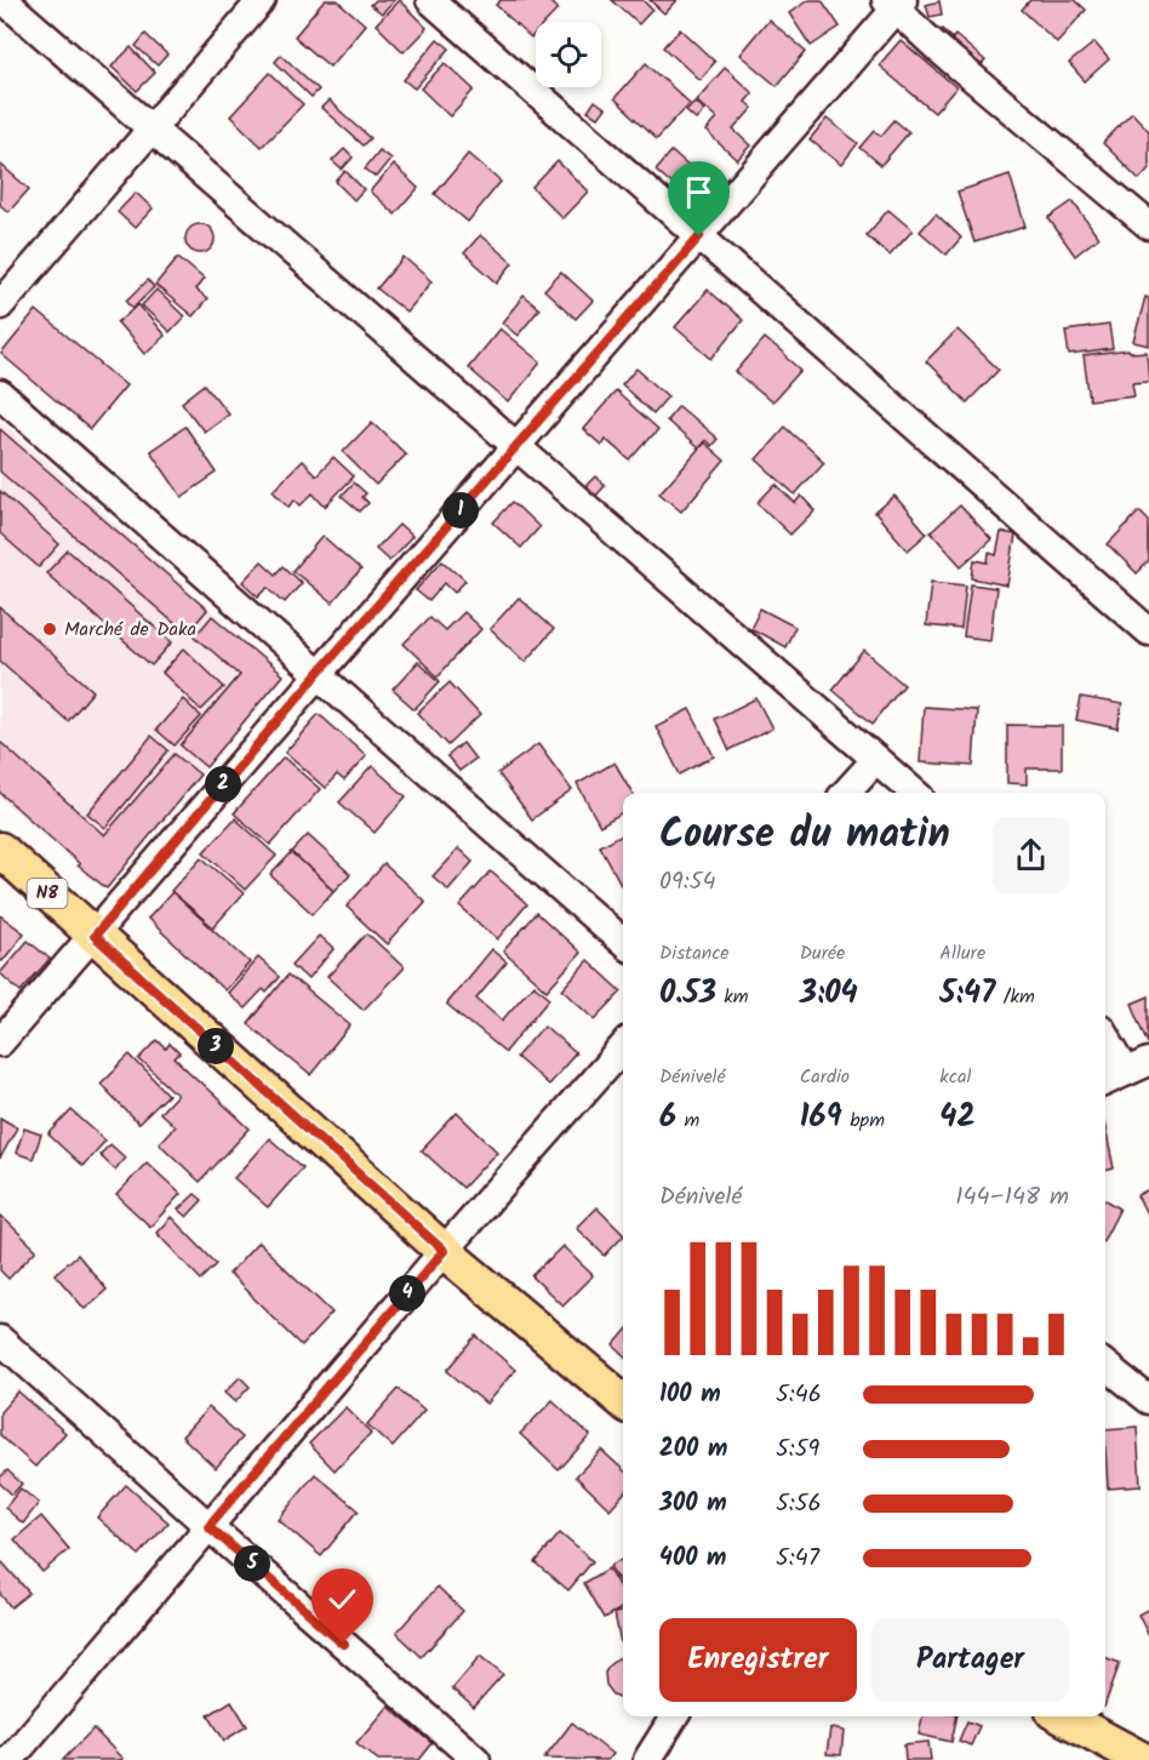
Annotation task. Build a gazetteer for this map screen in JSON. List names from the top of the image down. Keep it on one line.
{"streets":{"main road":["N8"]},"places":["Marché de Daka"],"page":{"pins":["1","2","3","4","5"],"heading":["Course du matin","09:54"],"stats":[["Distance","0.53 km"],["Durée","3:04"],["Allure","5:47 /km"],["Dénivelé","6 m"],["Cardio","169 bpm"],["kcal","42"]],"chart":["Dénivelé","144–148 m"],"list":[{"name":"100 m","note":"5:46"},{"name":"200 m","note":"5:59"},{"name":"300 m","note":"5:56"},{"name":"400 m","note":"5:47"}],"buttons":["Enregistrer","Partager"]}}
